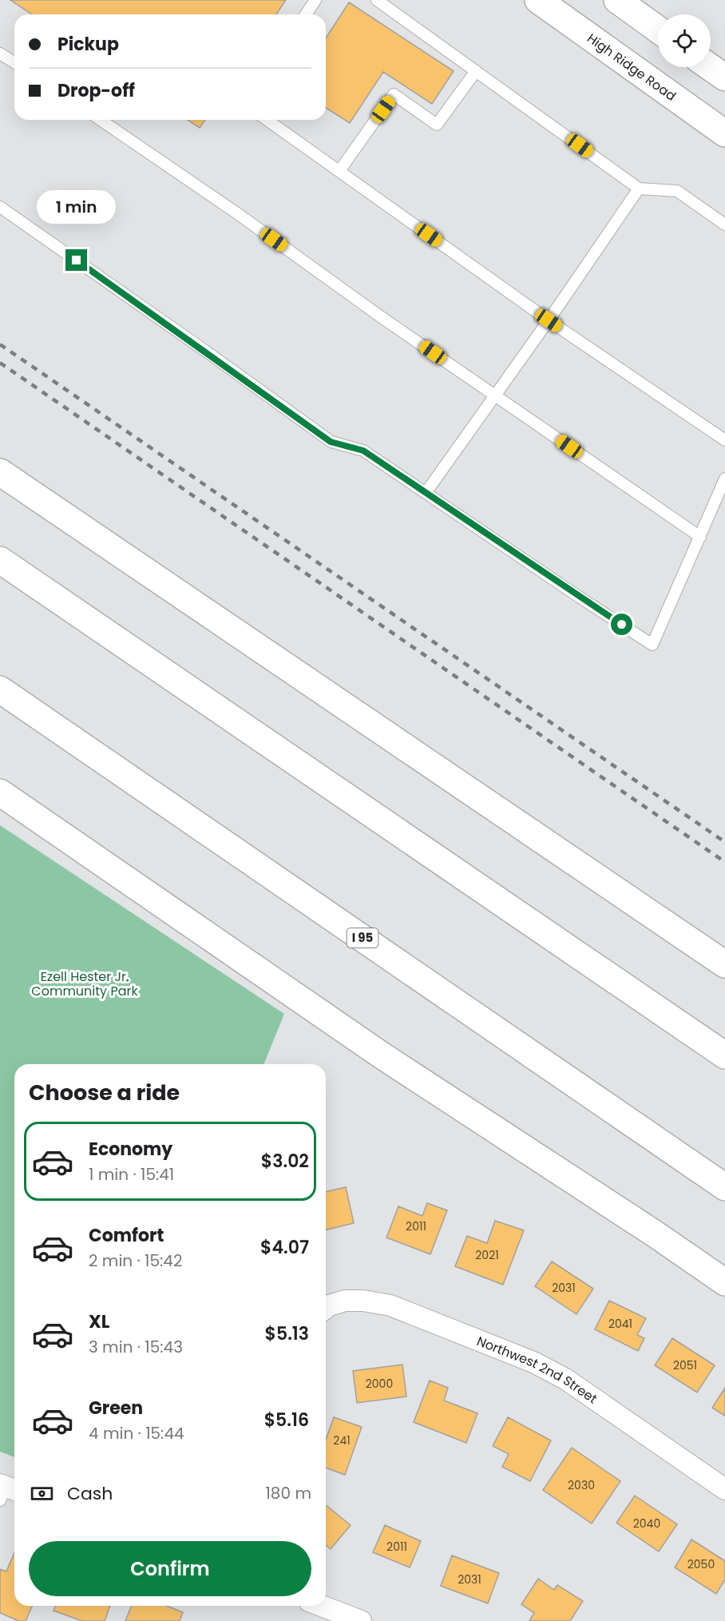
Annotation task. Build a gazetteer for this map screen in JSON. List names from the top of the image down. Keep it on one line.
{"streets":{"main road":["High Ridge Road","I 95"],"street":["Northwest 2nd Street"]},"parks":["Ezell Hester Jr. Community Park"],"house_numbers":["2011","2021","2031","2041","2051","2000","241","2030","2040","2011","2050","2031"],"page":{"banner":["Pickup","Drop-off"],"bubble":"1 min","heading":"Choose a ride","list":[{"name":"Economy","note":"1 min · 15:41","value":"$3.02"},{"name":"Comfort","note":"2 min · 15:42","value":"$4.07"},{"name":"XL","note":"3 min · 15:43","value":"$5.13"},{"name":"Green","note":"4 min · 15:44","value":"$5.16"}],"pay":["Cash","180 m"],"buttons":"Confirm"}}
